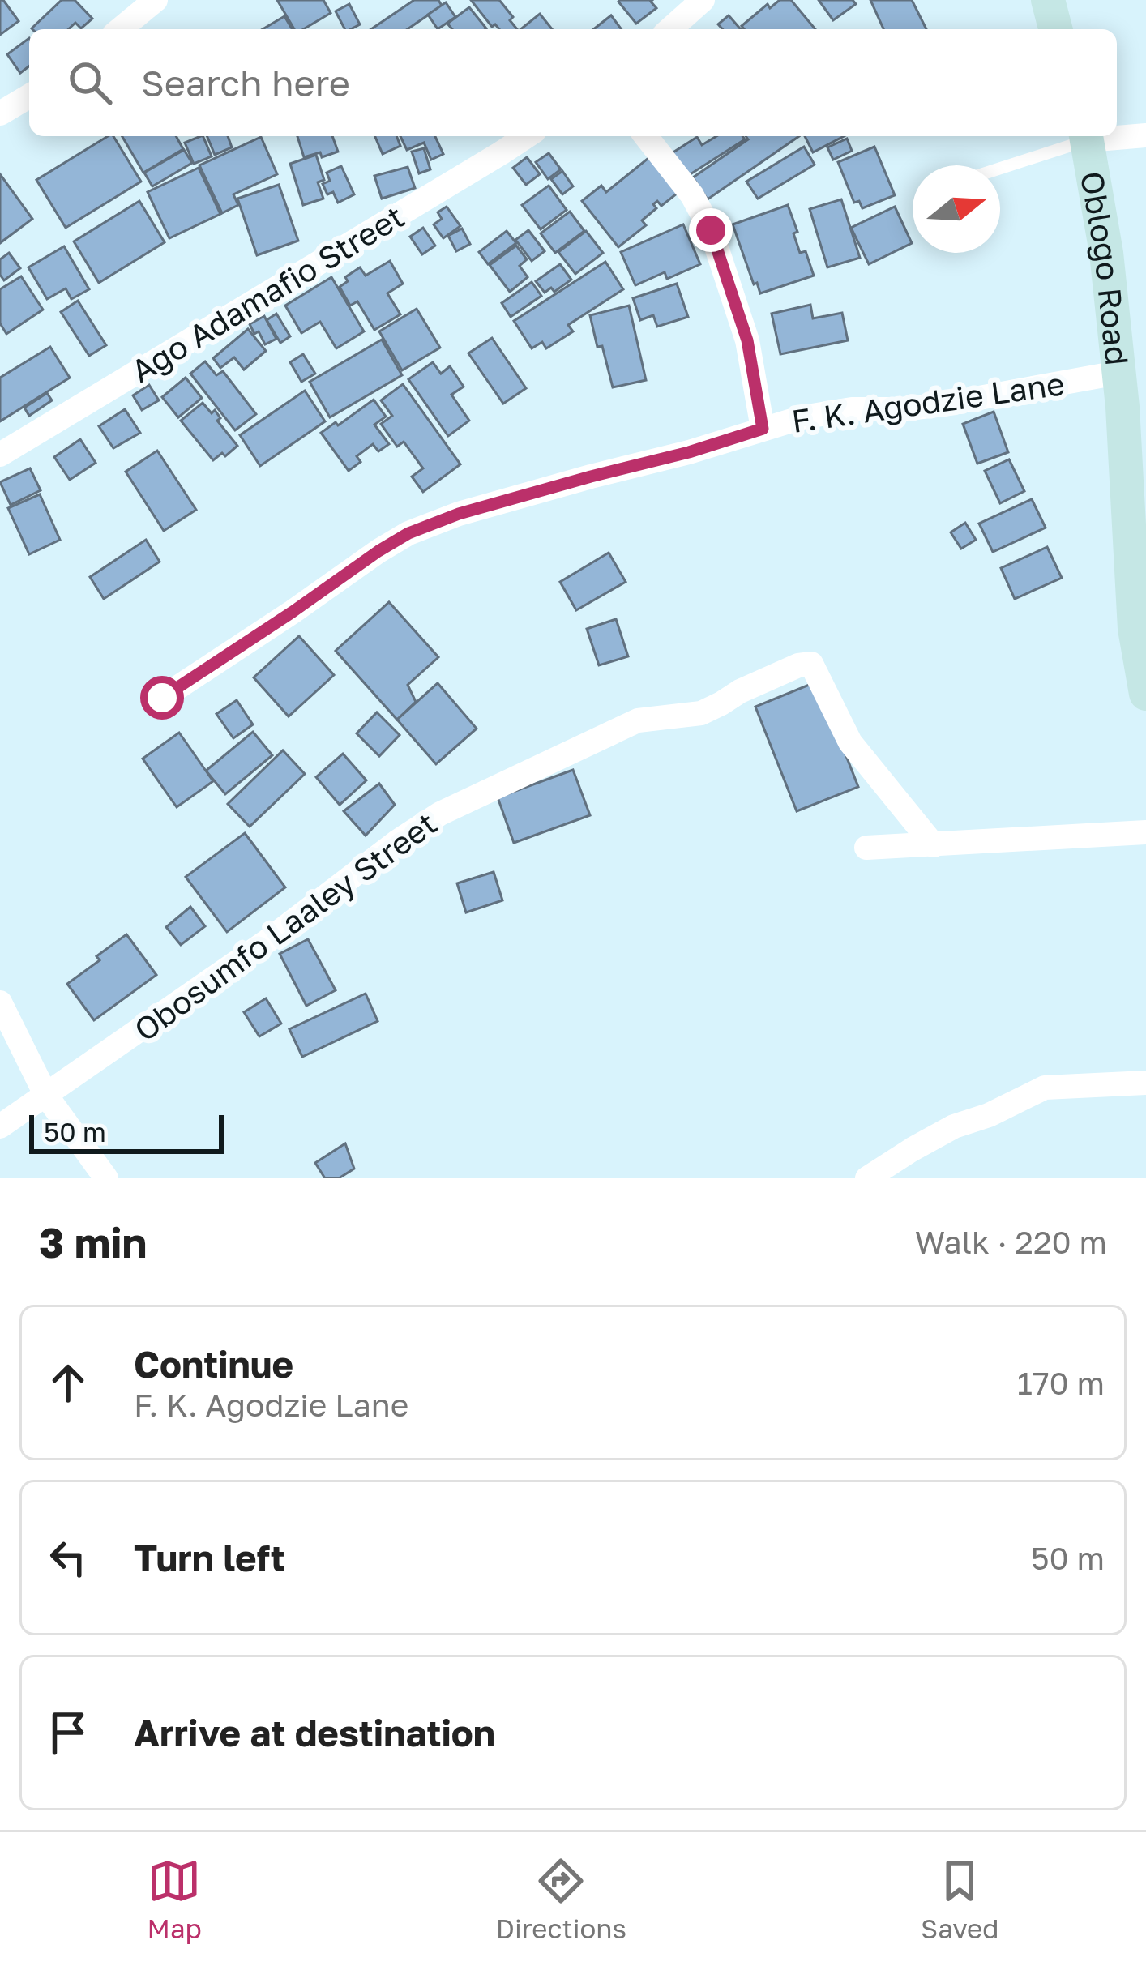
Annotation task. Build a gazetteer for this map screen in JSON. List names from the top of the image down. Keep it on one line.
{"streets":{"main road":["Oblogo Road"],"street":["Ago Adamafio Street","F. K. Agodzie Lane","Obosumfo Laaley Street"]},"crossings":[["Oblogo Road","F. K. Agodzie Lane"]],"scale_bar":"50 m","north":"right","page":{"search":"Search here","scale":"50 m","heading":["3 min","Walk · 220 m"],"list":[["Continue","F. K. Agodzie Lane","170 m"],["Turn left","50 m"],"Arrive at destination"],"nav":["Map","Directions","Saved"]}}
